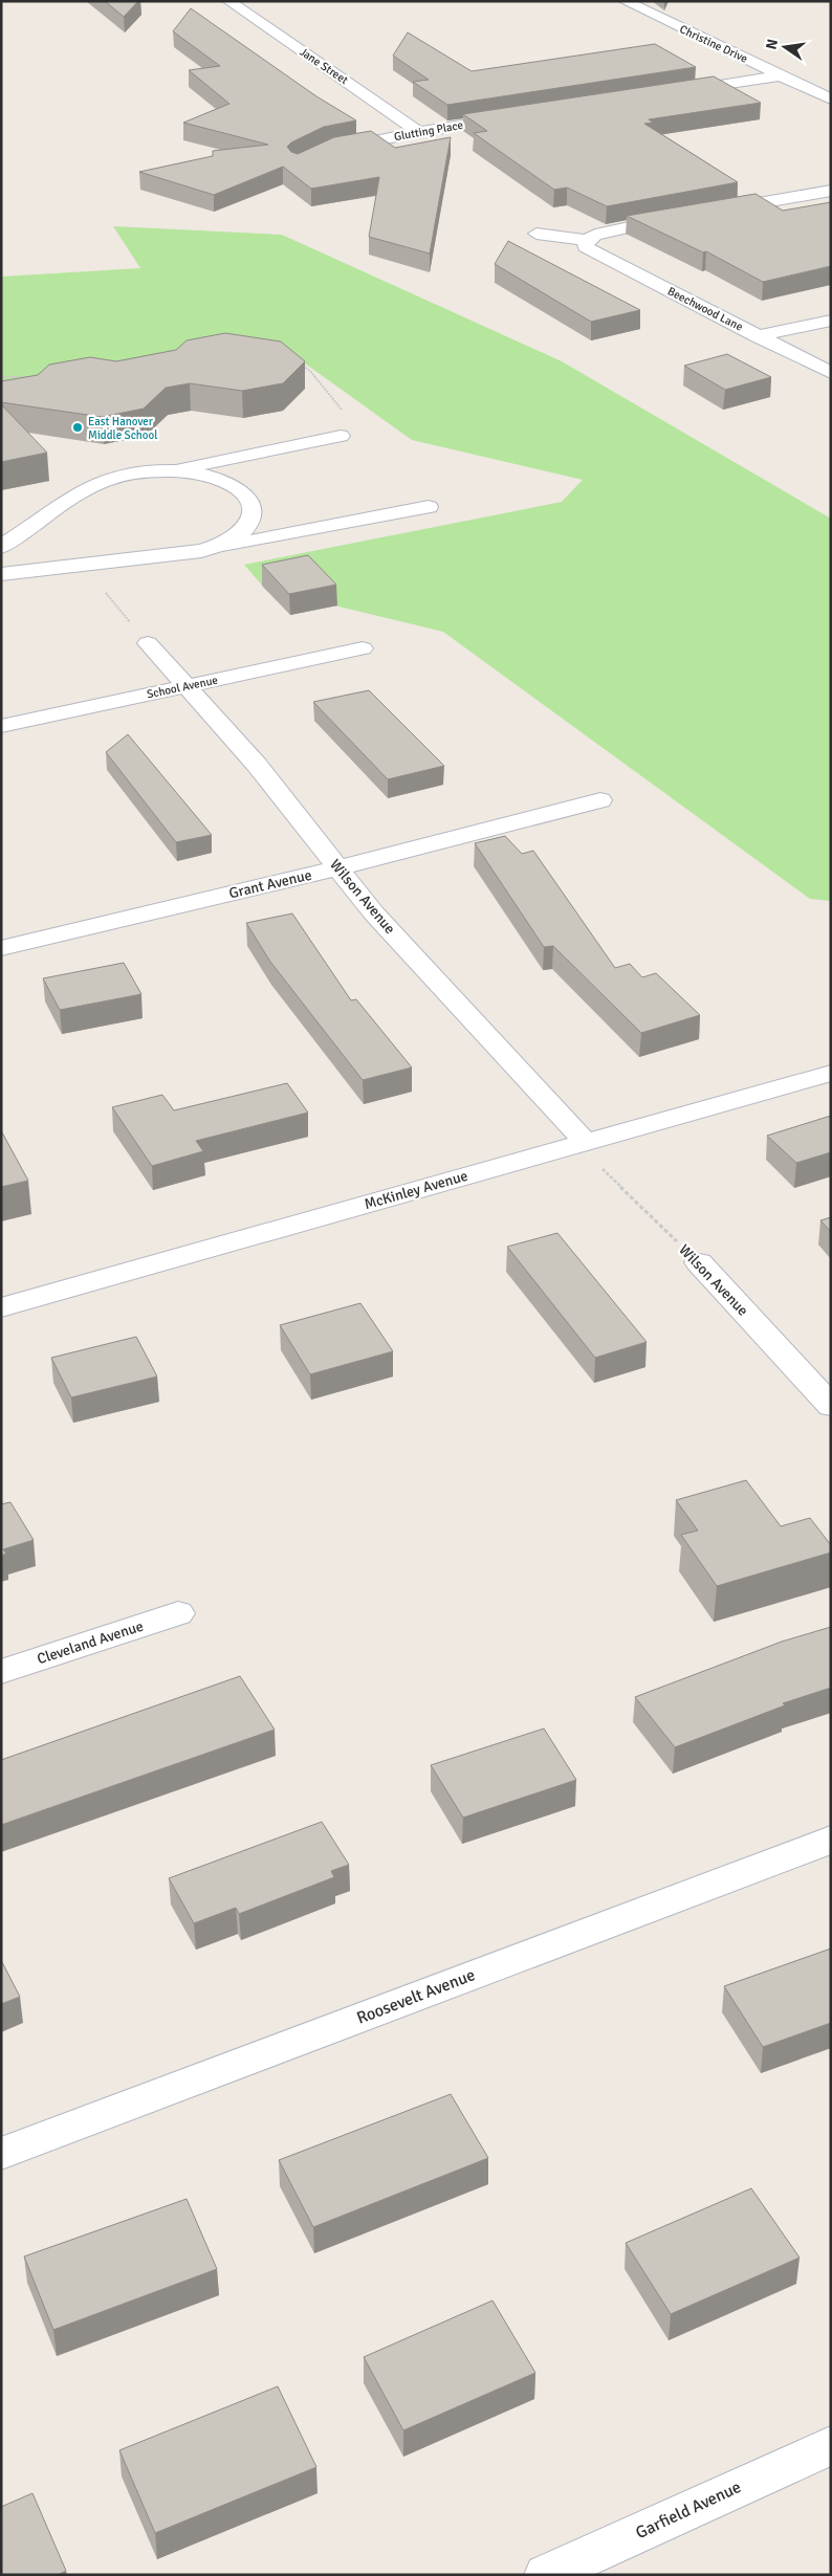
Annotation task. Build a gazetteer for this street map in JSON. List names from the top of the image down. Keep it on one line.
{"streets":{"street":["Christine Drive","Jane Street","Glutting Place","Beechwood Lane","School Avenue","Grant Avenue","Wilson Avenue","McKinley Avenue","Cleveland Avenue","Roosevelt Avenue","Garfield Avenue"]},"crossings":[["Jane Street","Glutting Place"],["School Avenue","Wilson Avenue"],["Grant Avenue","Wilson Avenue"],["Wilson Avenue","McKinley Avenue"]],"places":["East Hanover Middle School"],"north":"left"}
